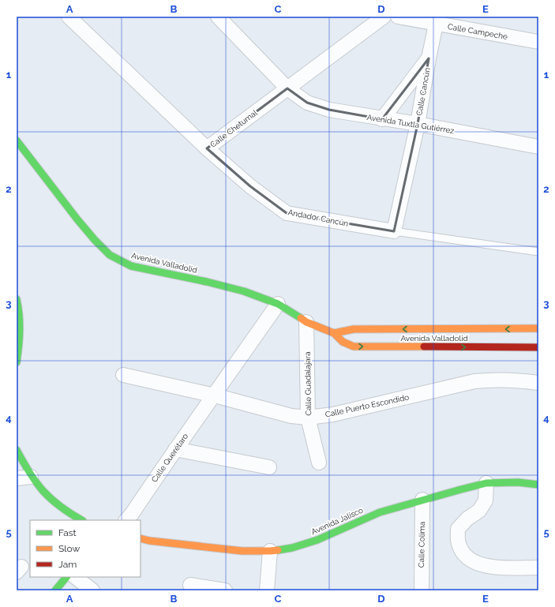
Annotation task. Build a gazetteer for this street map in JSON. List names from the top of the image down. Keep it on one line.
{"streets":{"main road":["Avenida Valladolid","Avenida Jalisco"],"street":["Calle Campeche","Calle Cancún","Avenida Tuxtla Gutiérrez","Calle Chetumal","Andador Cancún","Calle Guadalajara","Calle Puerto Escondido","Calle Querétaro","Calle Colima"]},"crossings":[["Calle Campeche","Calle Cancún"],["Calle Cancún","Avenida Tuxtla Gutiérrez"],["Calle Cancún","Andador Cancún"],["Avenida Tuxtla Gutiérrez","Calle Chetumal"],["Calle Chetumal","Andador Cancún"],["Avenida Valladolid","Calle Guadalajara"],["Avenida Valladolid","Calle Querétaro"],["Calle Guadalajara","Calle Puerto Escondido"],["Calle Puerto Escondido","Calle Querétaro"],["Avenida Jalisco","Calle Colima"]],"legend":["Fast","Slow","Jam"],"grid":{"columns":["A","B","C","D","E"],"rows":["1","2","3","4","5"]}}
